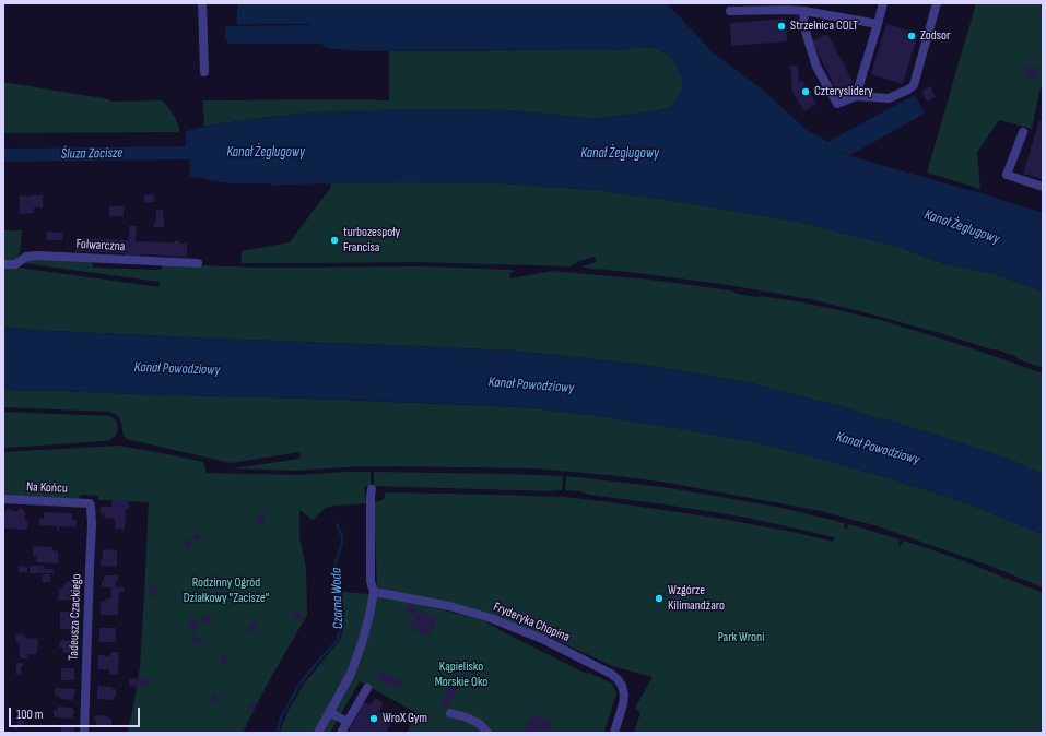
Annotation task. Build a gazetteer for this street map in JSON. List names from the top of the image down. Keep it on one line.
{"streets":{"street":["Folwarczna","Na Końcu","Tadeusza Czackiego","Fryderyka Chopina"]},"crossings":[["Na Końcu","Tadeusza Czackiego"]],"water":["Kanał Żeglugowy","Śluza Zacisze","Kanał Powodziowy","Czarna Woda"],"parks":["Rodzinny Ogród Działkowy \"Zacisze\"","Park Wroni","Kąpielisko Morskie Oko"],"places":["Strzelnica COLT","Zodsor","Czteryslidery","turbozespoły Francisa","Wzgórze Kilimandżaro","WroX Gym"],"scale_bar":"100 m"}
